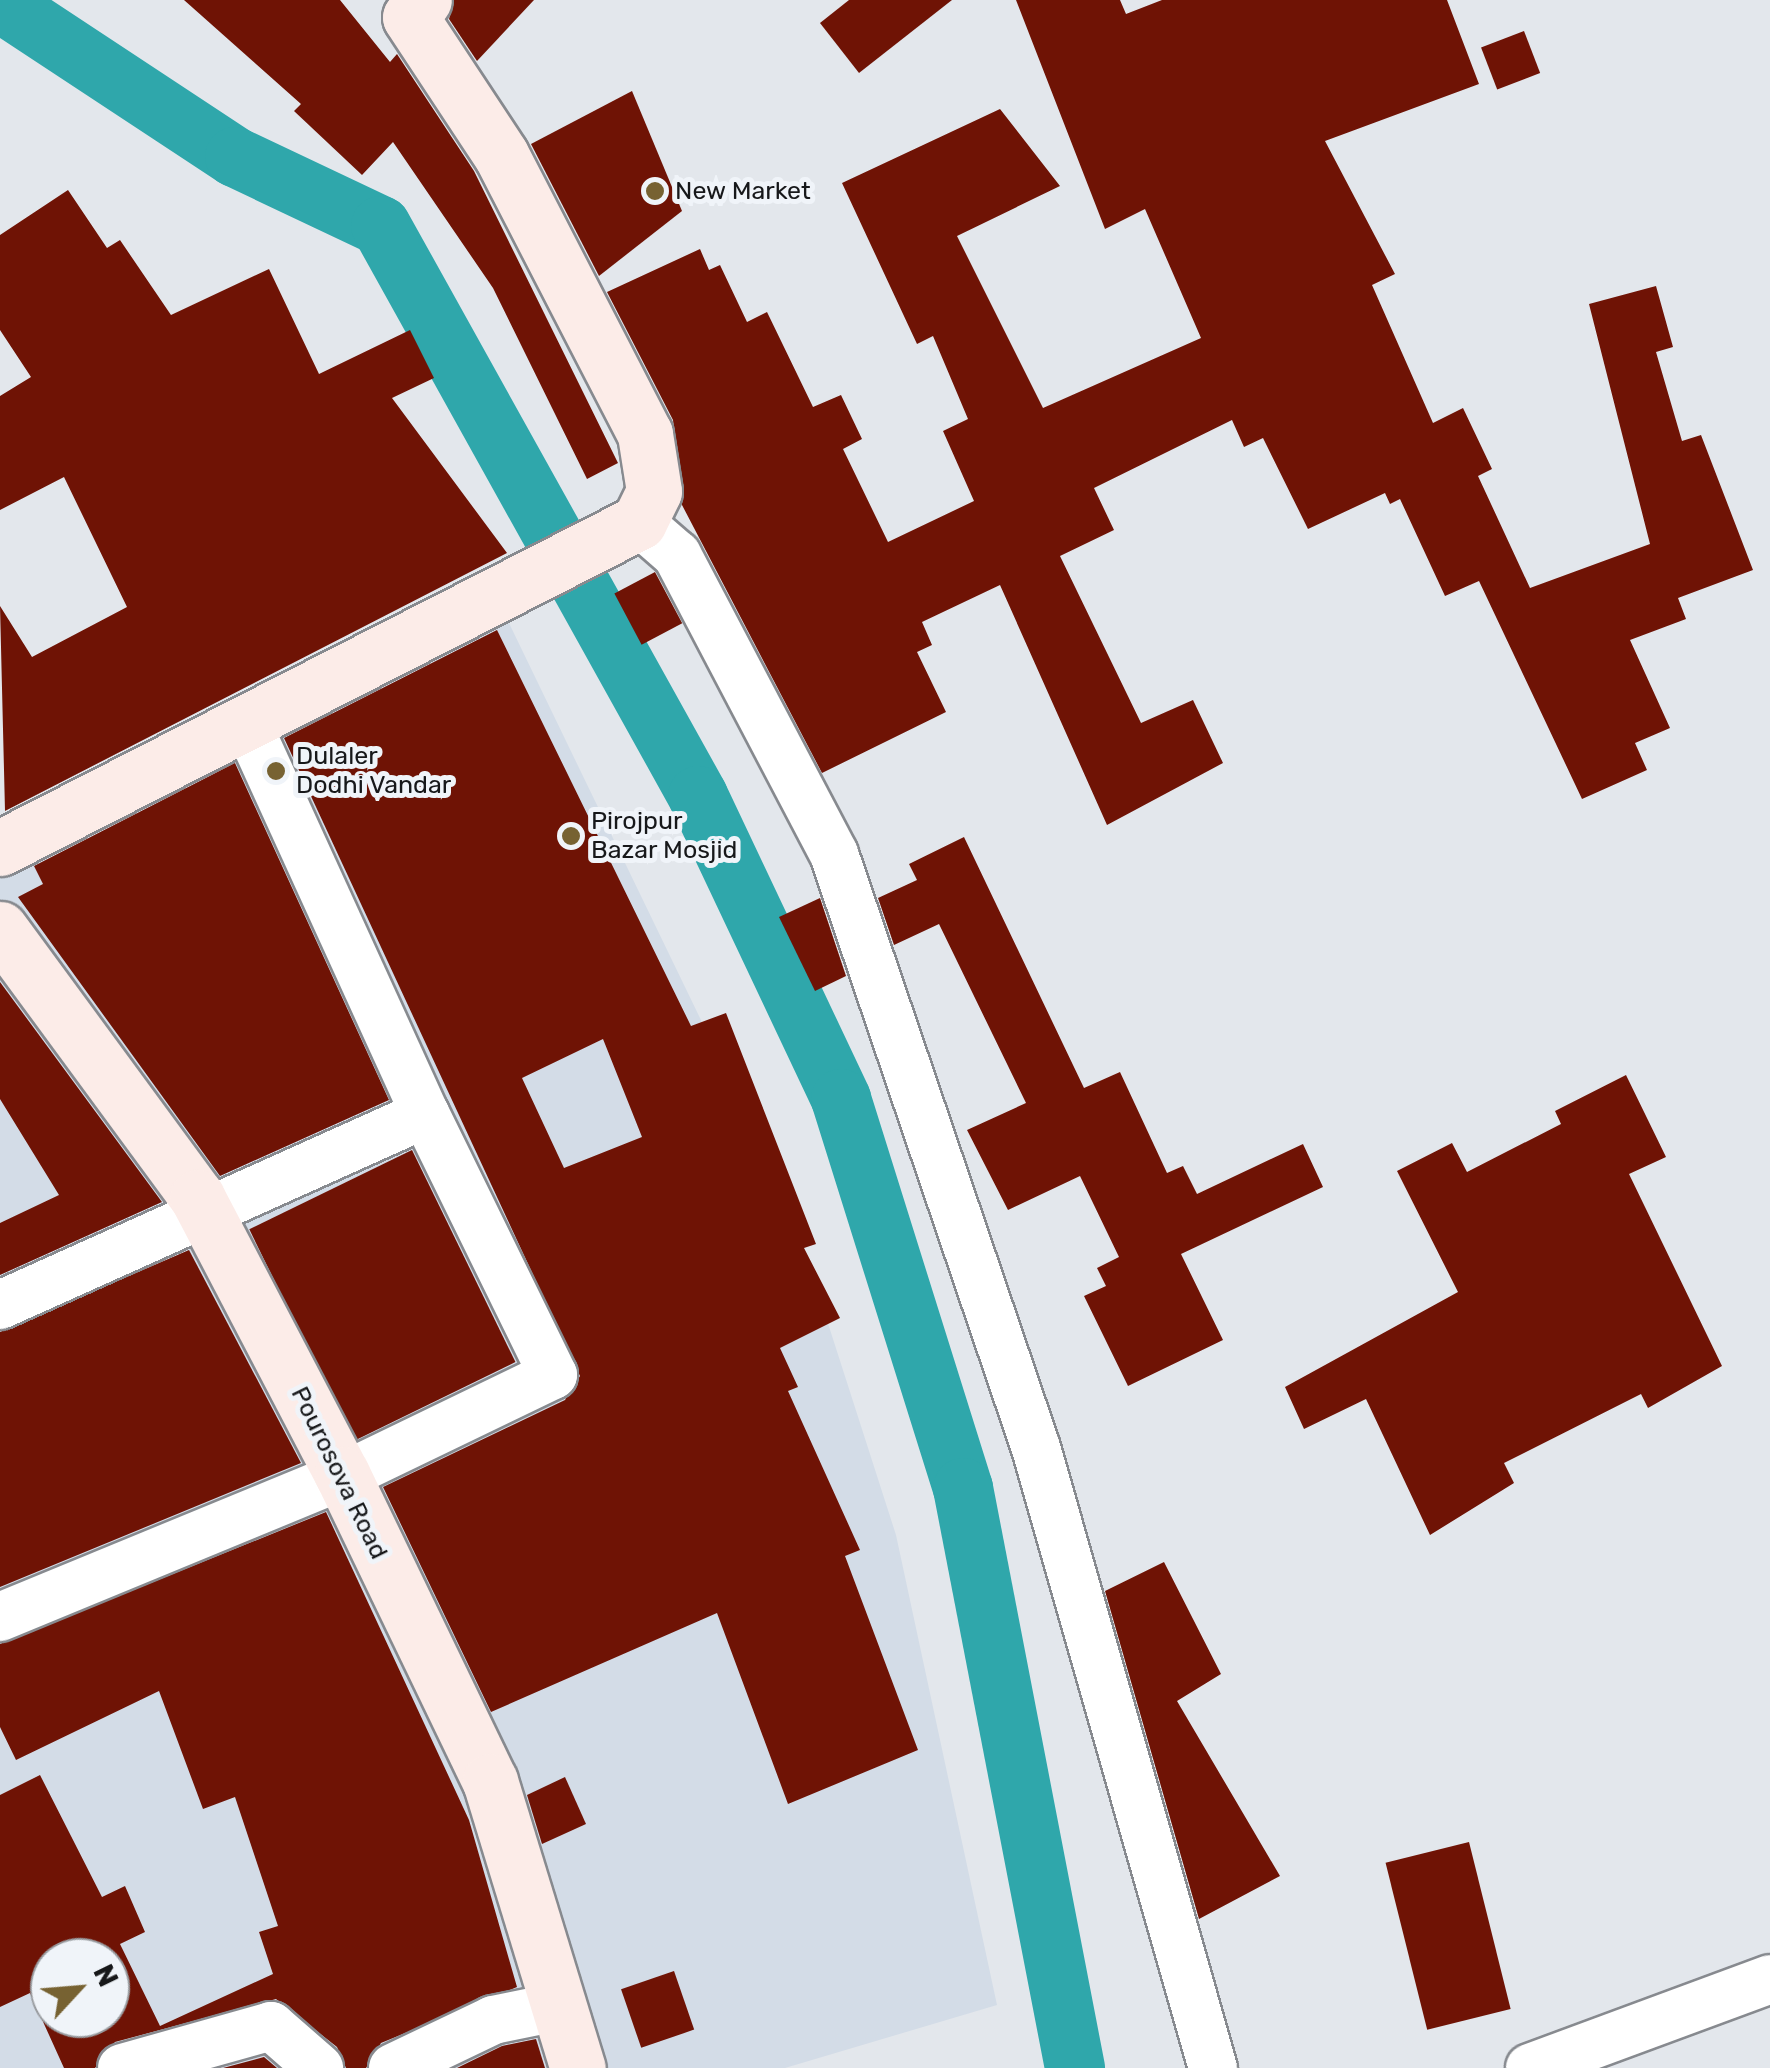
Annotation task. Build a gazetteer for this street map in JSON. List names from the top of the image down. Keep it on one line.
{"streets":{"street":["Pourosova Road"]},"places":["New Market","Dulaler Dodhi Vandar","Pirojpur Bazar Mosjid"],"north":"top right"}
